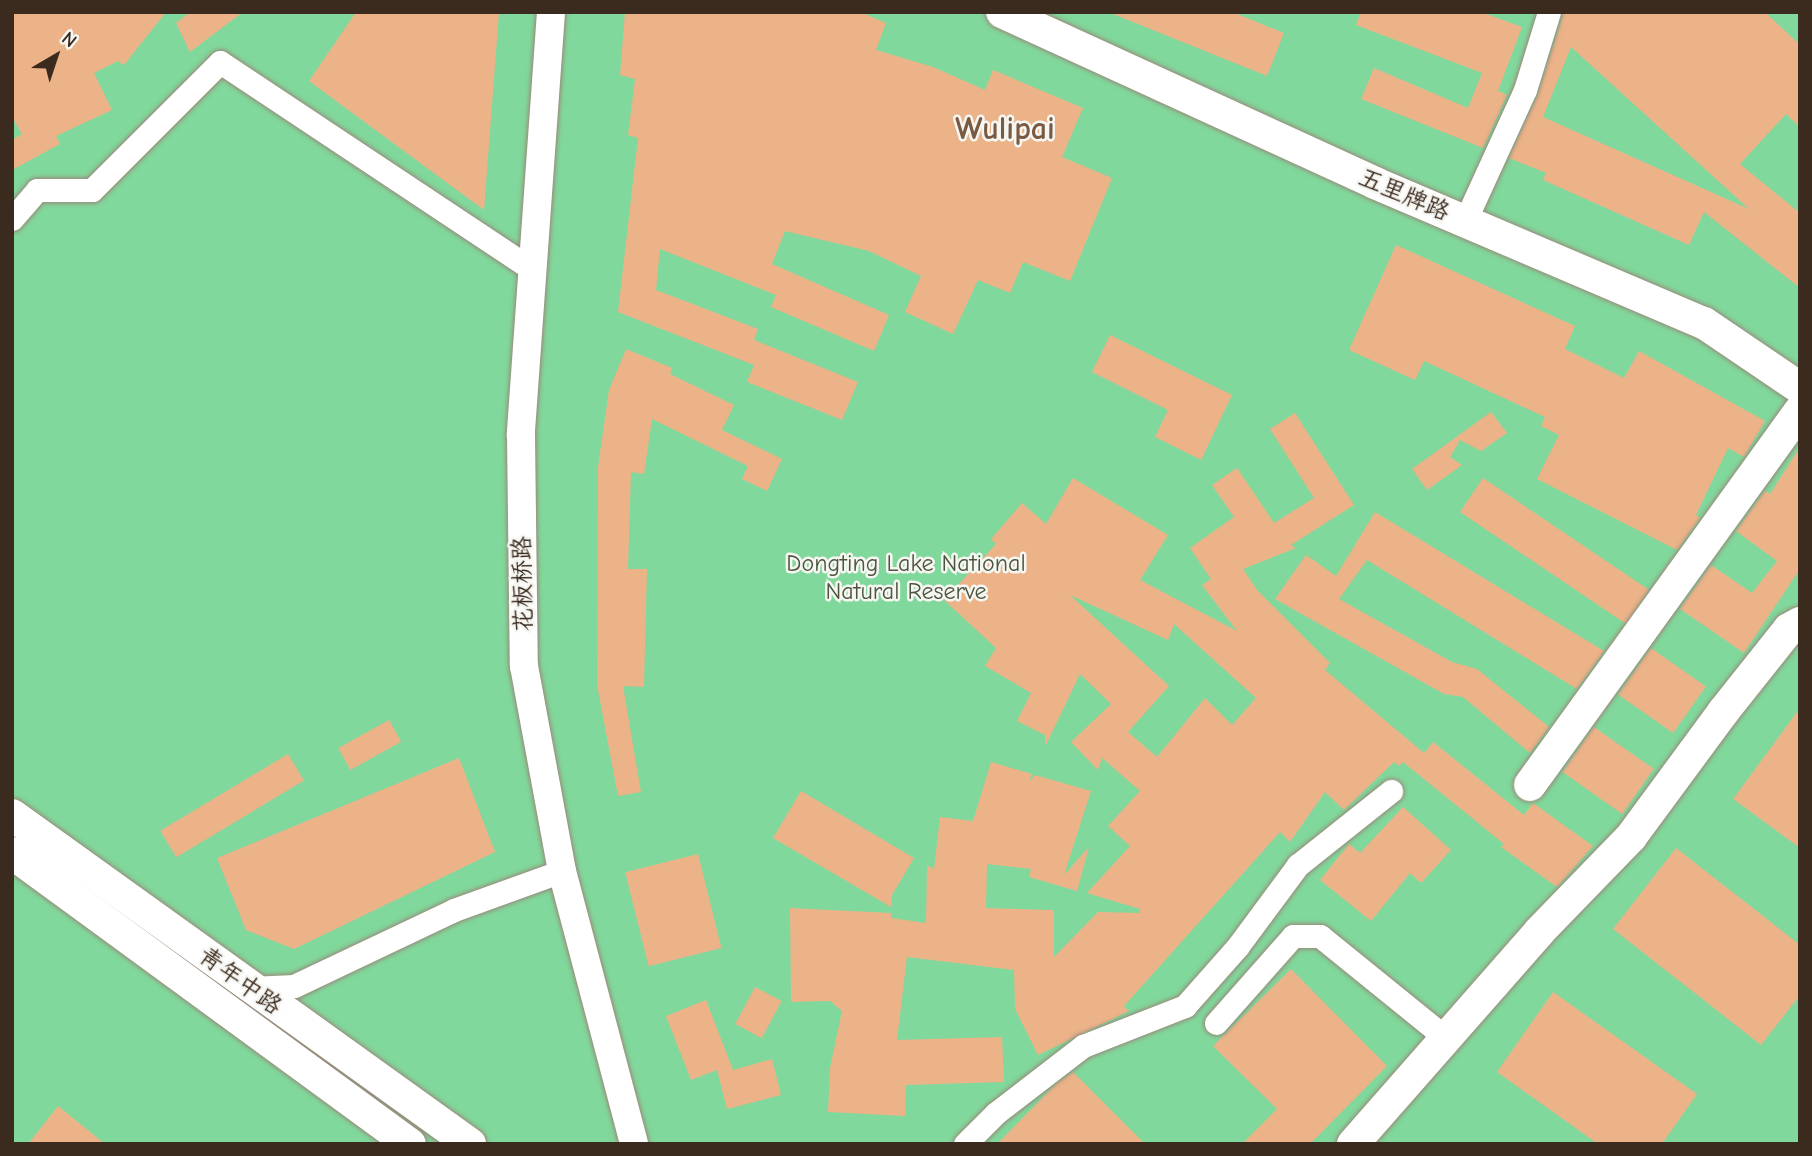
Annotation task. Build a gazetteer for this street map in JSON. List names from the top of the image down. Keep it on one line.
{"streets":{"main road":["五里牌路","青年中路"],"street":["花板桥路"]},"districts":["Wulipai"],"parks":["Dongting Lake National Natural Reserve"],"north":"top right"}
